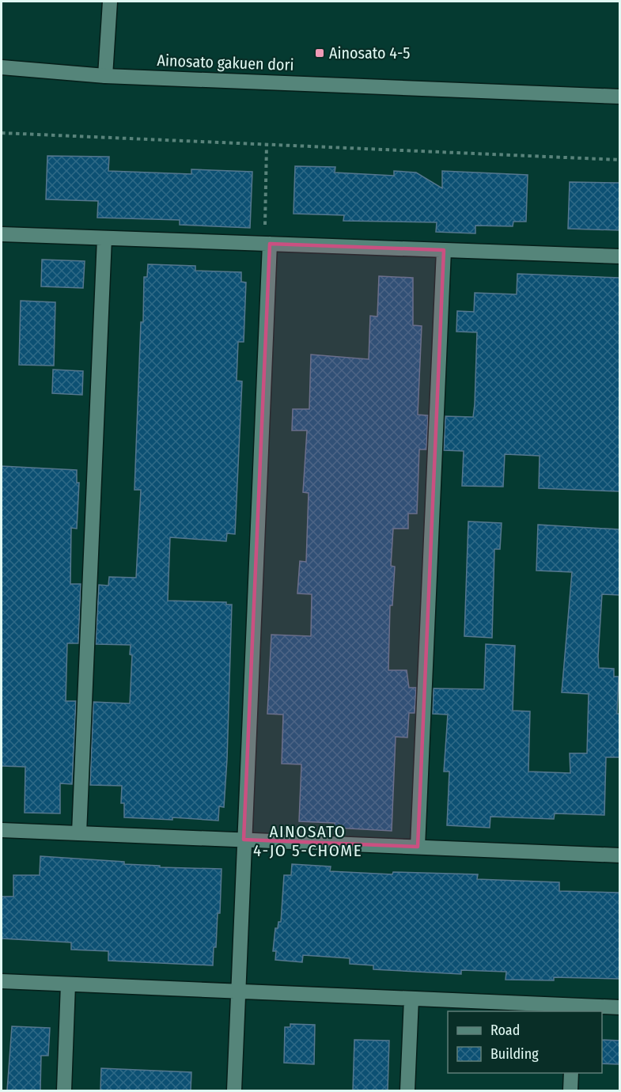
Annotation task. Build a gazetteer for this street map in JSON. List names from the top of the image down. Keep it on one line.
{"streets":{"street":["Ainosato gakuen dori"]},"districts":["AINOSATO 4-JO 5-CHOME"],"places":{"transit":["Ainosato 4-5"]},"legend":["Road","Building"]}
